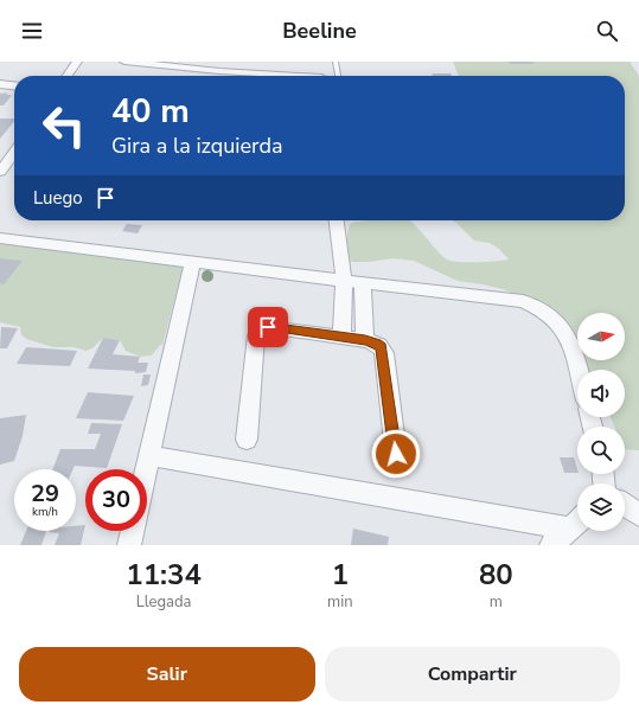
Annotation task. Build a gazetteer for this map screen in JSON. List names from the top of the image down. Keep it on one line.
{"north":"right","page":{"header":"Beeline","turn":["40 m","Gira a la izquierda"],"then":"Luego","speed":"29 km/h","limit":"30","eta":["11:34","Llegada","1","min","80","m"],"buttons":["Salir","Compartir"]}}
